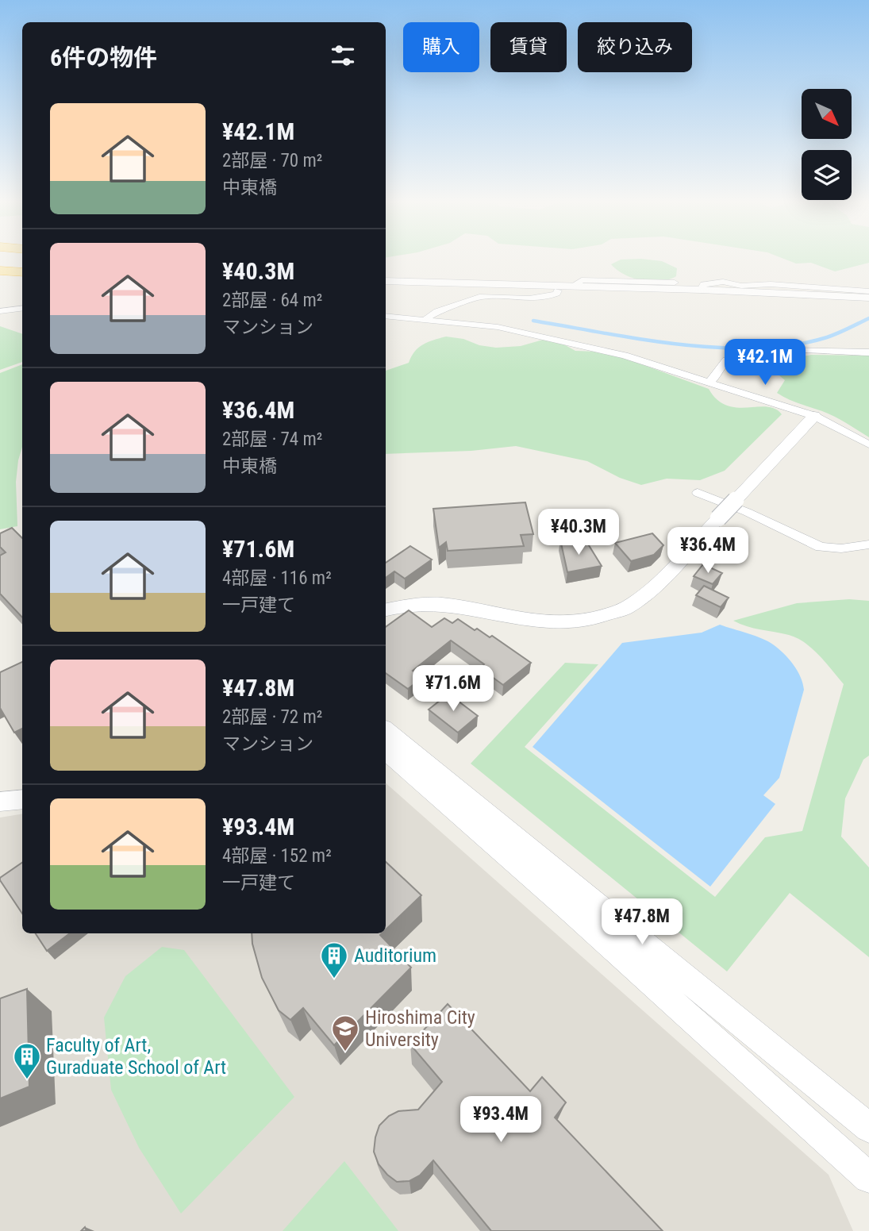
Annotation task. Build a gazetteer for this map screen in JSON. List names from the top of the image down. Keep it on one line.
{"places":{"building":["Auditorium","Faculty of Art, Guraduate School of Art"],"school or university":["Hiroshima City University"]},"north":"bottom right","page":{"chip":["購入","賃貸","絞り込み"],"heading":"6件の物件","list":[{"name":"¥42.1M","note":"2部屋 · 70 m² · 中東橋"},{"name":"¥40.3M","note":"2部屋 · 64 m² · マンション"},{"name":"¥36.4M","note":"2部屋 · 74 m² · 中東橋"},{"name":"¥71.6M","note":"4部屋 · 116 m² · 一戸建て"},{"name":"¥47.8M","note":"2部屋 · 72 m² · マンション"},{"name":"¥93.4M","note":"4部屋 · 152 m² · 一戸建て"}],"price":["¥42.1M","¥40.3M","¥36.4M","¥71.6M","¥47.8M","¥93.4M"]}}
